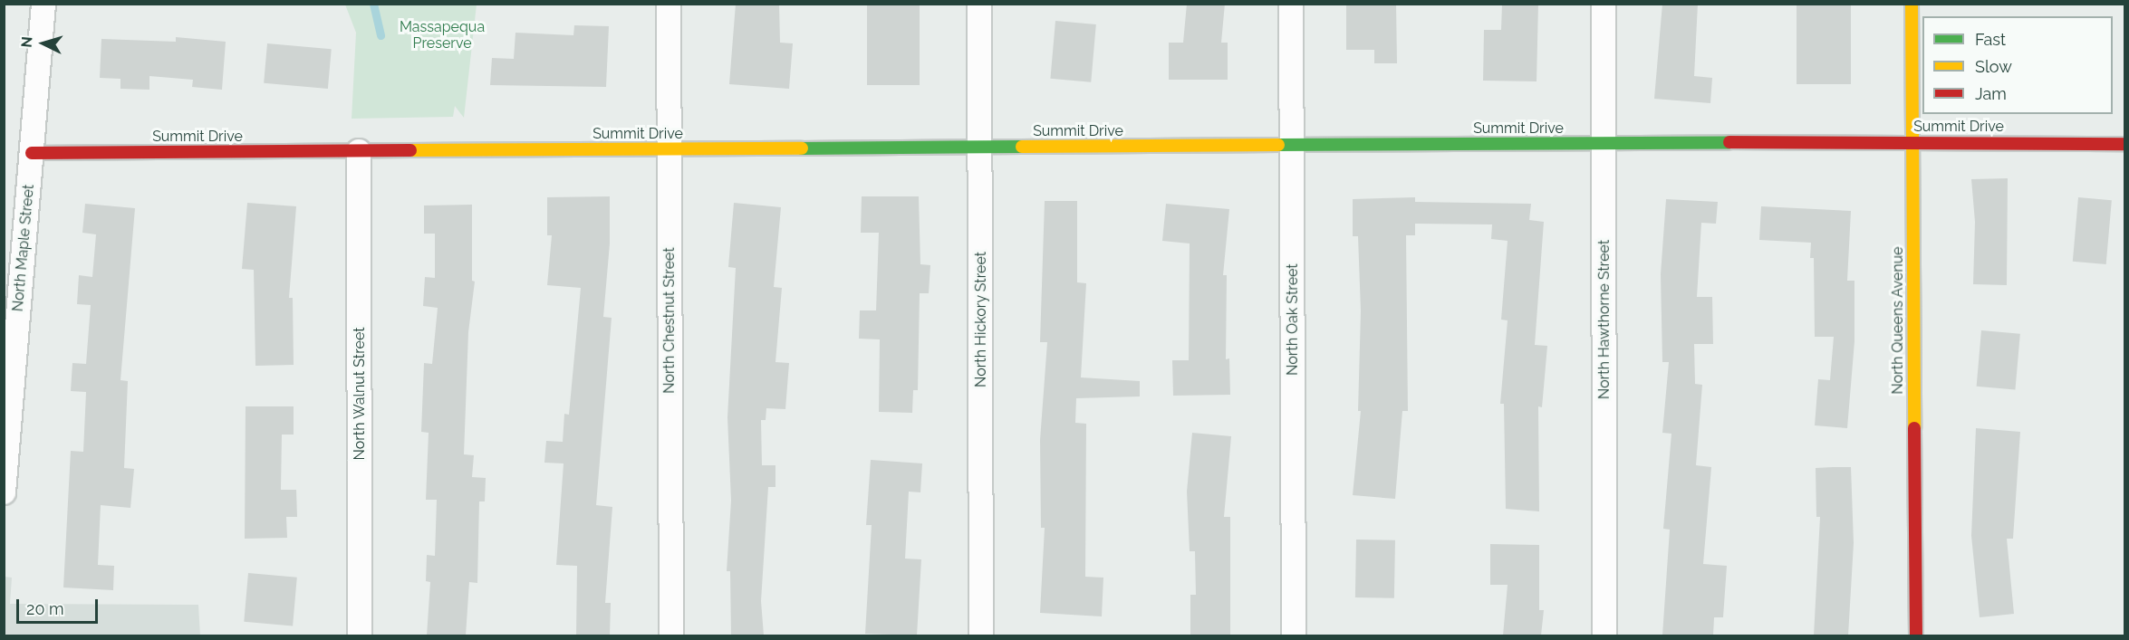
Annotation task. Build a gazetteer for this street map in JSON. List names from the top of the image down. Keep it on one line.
{"streets":{"street":["Summit Drive","North Maple Street","North Hickory Street","North Oak Street","North Hawthorne Street","North Chestnut Street","North Queens Avenue","North Walnut Street"]},"crossings":[["Summit Drive","North Maple Street"],["Summit Drive","North Hickory Street"],["Summit Drive","North Oak Street"],["Summit Drive","North Hawthorne Street"],["Summit Drive","North Chestnut Street"],["Summit Drive","North Queens Avenue"],["Summit Drive","North Walnut Street"]],"parks":["Massapequa Preserve"],"legend":["Fast","Slow","Jam"],"scale_bar":"20 m","north":"left"}
